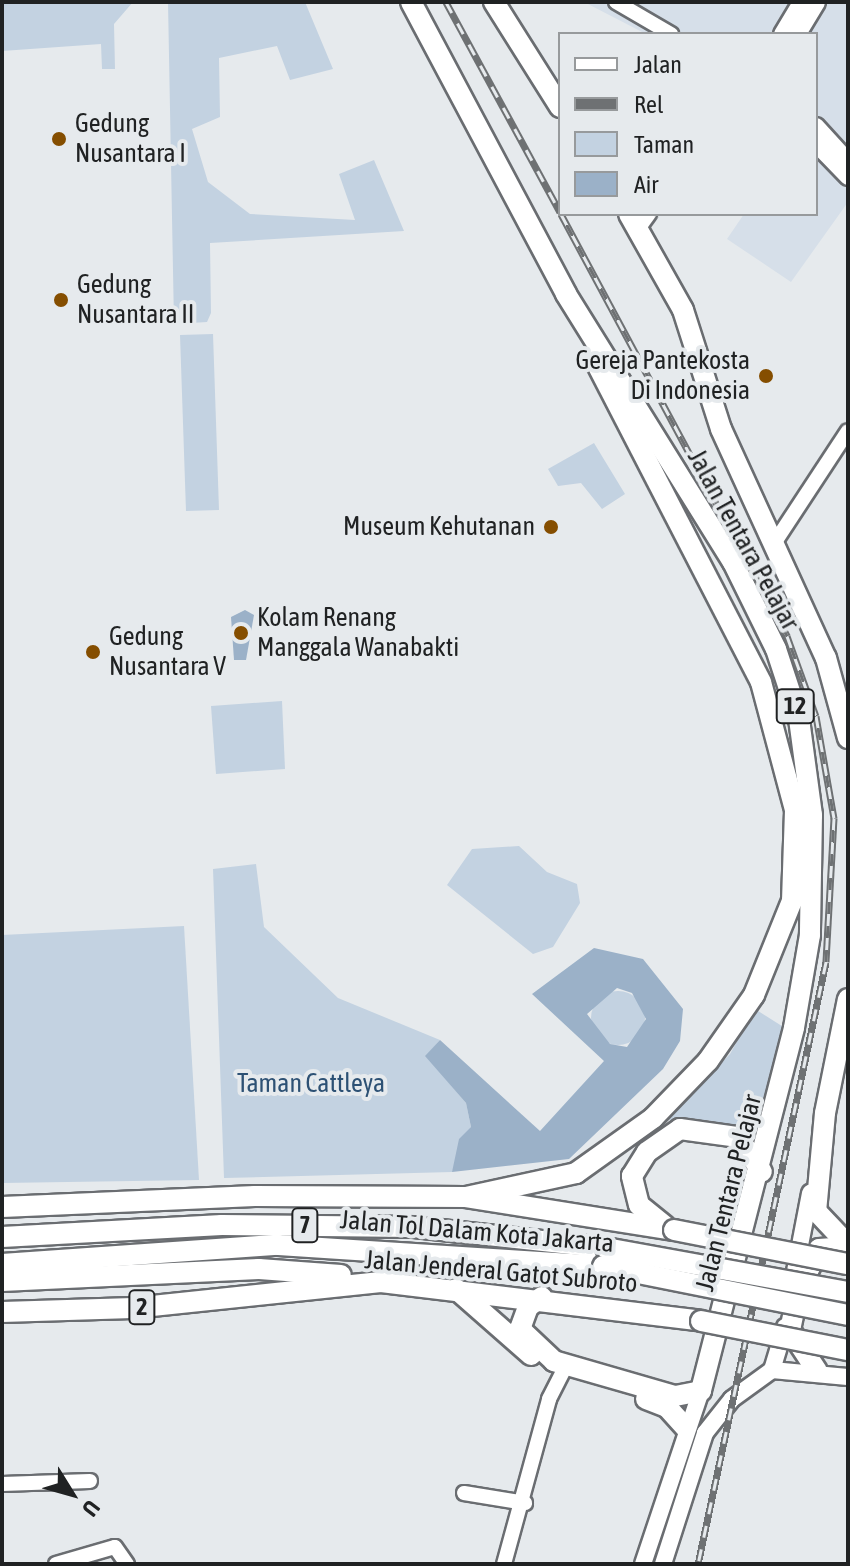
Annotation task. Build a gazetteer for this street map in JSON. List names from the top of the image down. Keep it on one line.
{"streets":{"highway":["Jalan Tentara Pelajar","12","7","Jalan Tol Dalam Kota Jakarta","Jalan Jenderal Gatot Subroto","2"]},"parks":["Taman Cattleya"],"places":["Gedung Nusantara I","Gedung Nusantara II","Gereja Pantekosta Di Indonesia","Museum Kehutanan","Kolam Renang Manggala Wanabakti","Gedung Nusantara V"],"legend":["Jalan","Rel","Taman","Air"],"north":"bottom right"}
